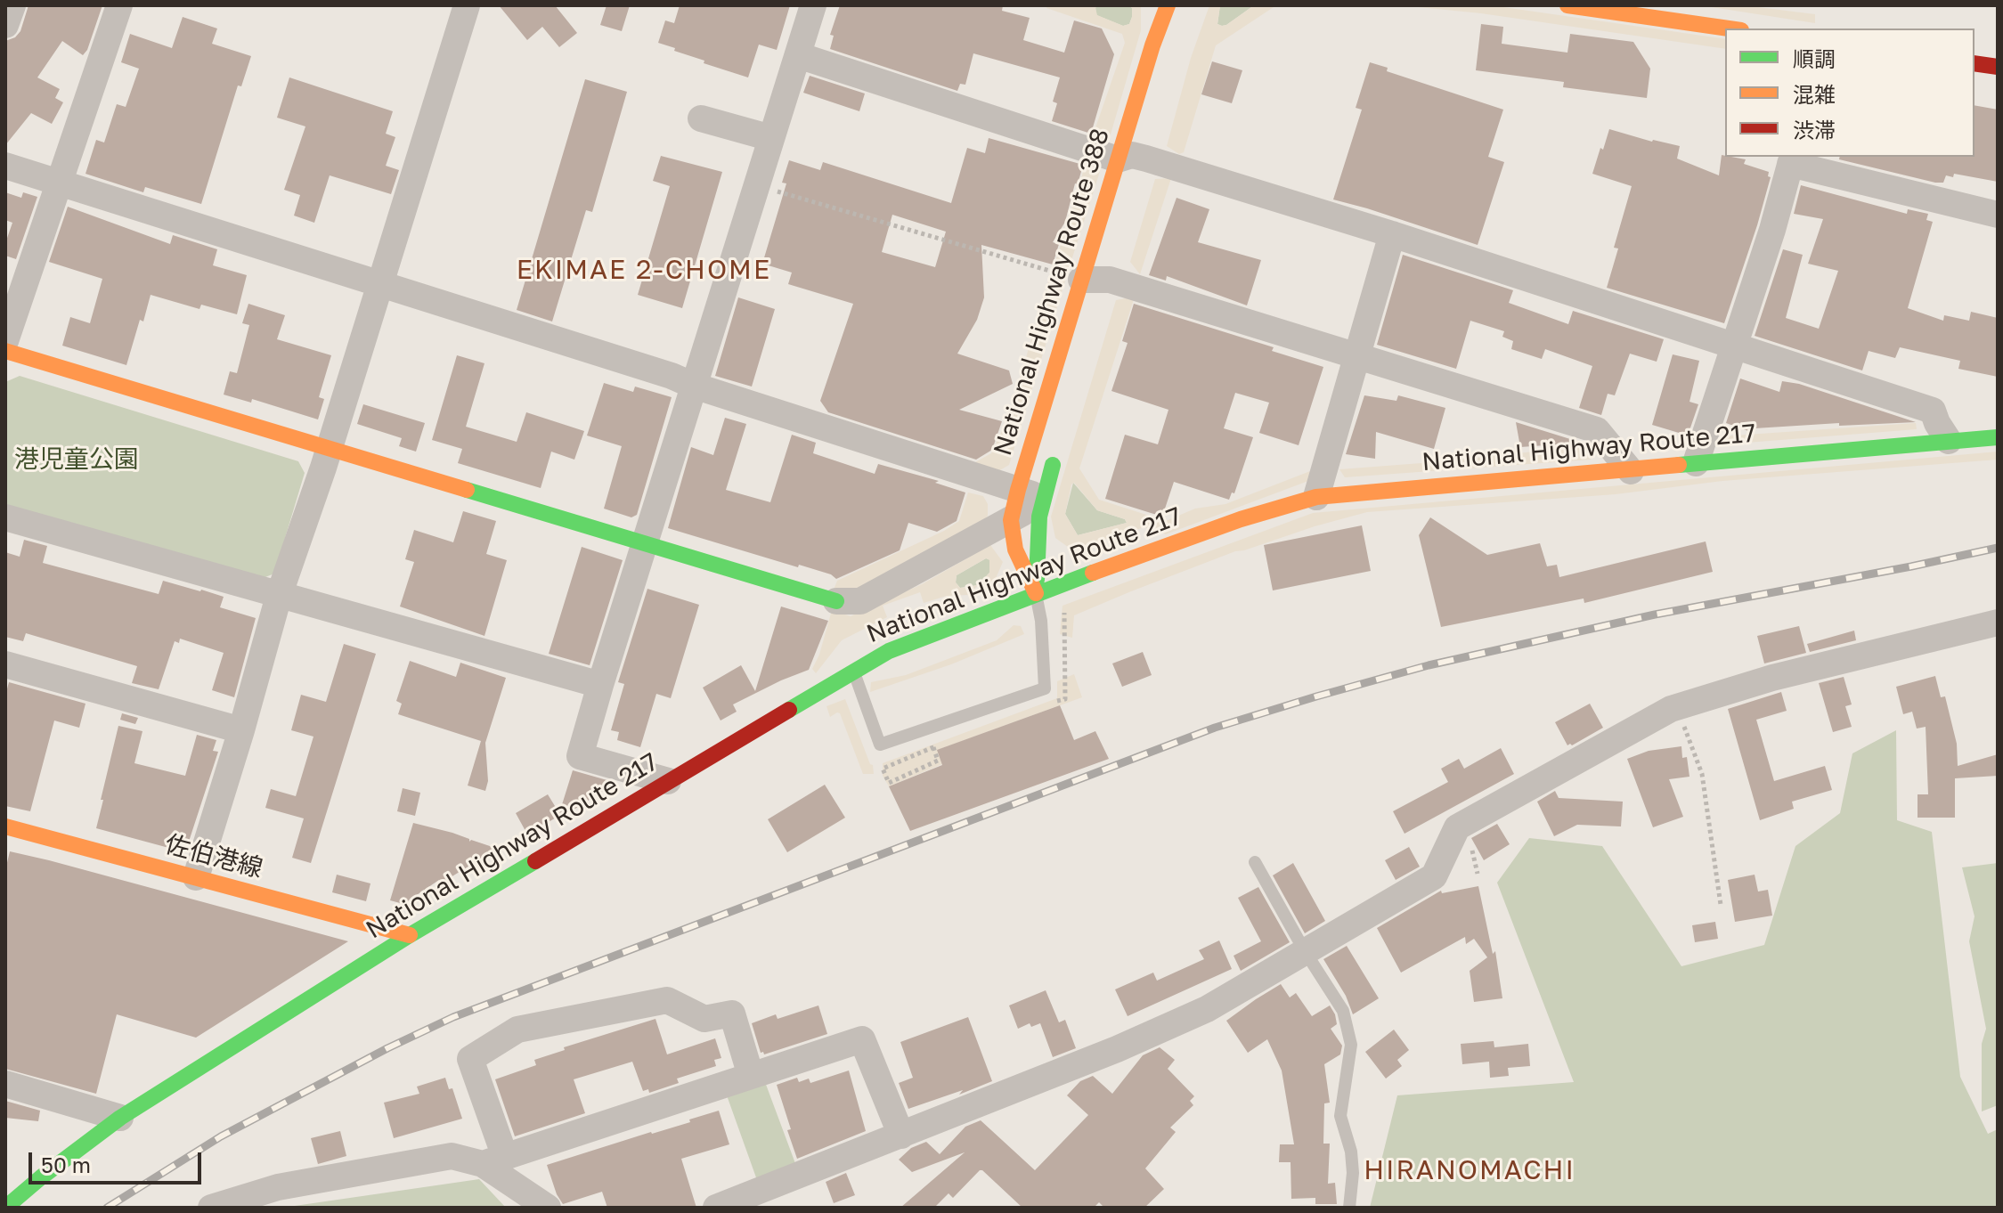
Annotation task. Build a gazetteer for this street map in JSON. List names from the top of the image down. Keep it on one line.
{"streets":{"main road":["National Highway Route 388","National Highway Route 217","佐伯港線"]},"crossings":[["National Highway Route 388","National Highway Route 217"],["National Highway Route 217","佐伯港線"]],"districts":["EKIMAE 2-CHOME","HIRANOMACHI"],"parks":["港児童公園"],"legend":["順調","混雑","渋滞"],"scale_bar":"50 m"}
